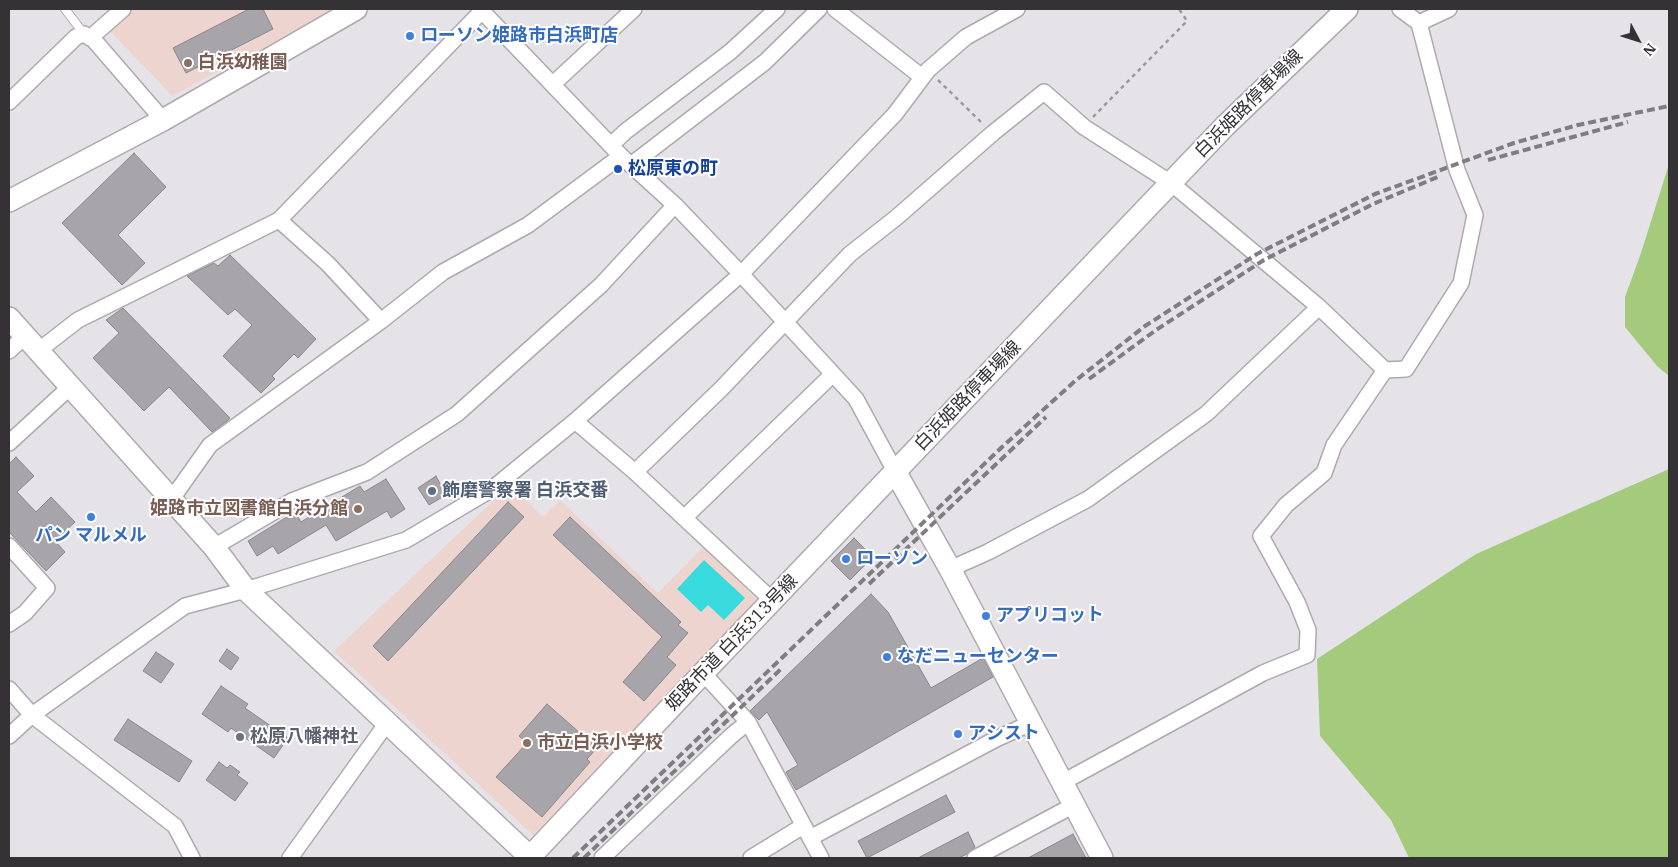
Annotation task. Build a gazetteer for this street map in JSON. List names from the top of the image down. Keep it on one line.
{"streets":{"street":["白浜姫路停車場線","姫路市道 白浜313号線"]},"crossings":[["白浜姫路停車場線","姫路市道 白浜313号線"]],"places":["ローソン姫路市白浜町店","白浜幼稚園","松原東の町","飾磨警察署 白浜交番","姫路市立図書館白浜分館","パン マルメル","ローソン","アプリコット","なだニューセンター","アシスト","松原八幡神社","市立白浜小学校"],"north":"bottom right"}
